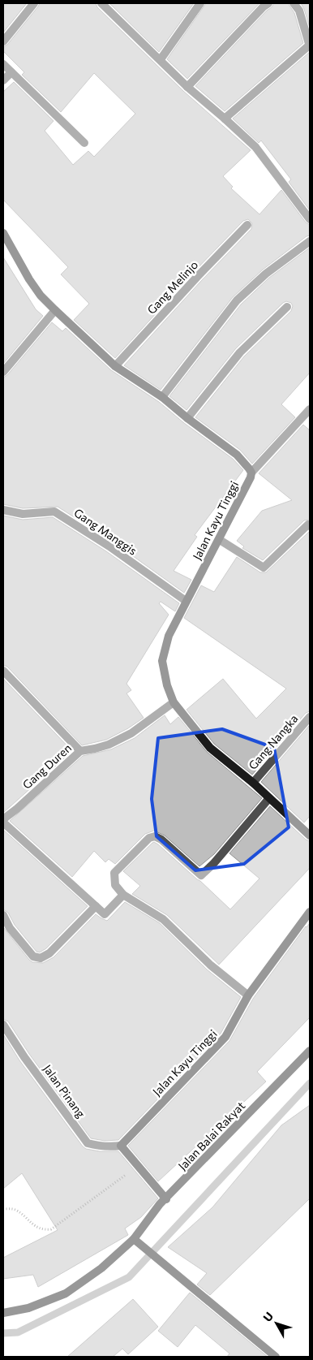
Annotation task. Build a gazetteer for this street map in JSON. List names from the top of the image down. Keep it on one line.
{"streets":{"street":["Gang Melinjo","Jalan Kayu Tinggi","Gang Manggis","Gang Nangka","Gang Duren","Jalan Pinang","Jalan Balai Rakyat"]},"crossings":[["Gang Melinjo","Jalan Kayu Tinggi"],["Jalan Kayu Tinggi","Gang Manggis"],["Jalan Kayu Tinggi","Gang Nangka"],["Jalan Kayu Tinggi","Gang Duren"],["Jalan Kayu Tinggi","Jalan Pinang"]],"north":"top left"}
